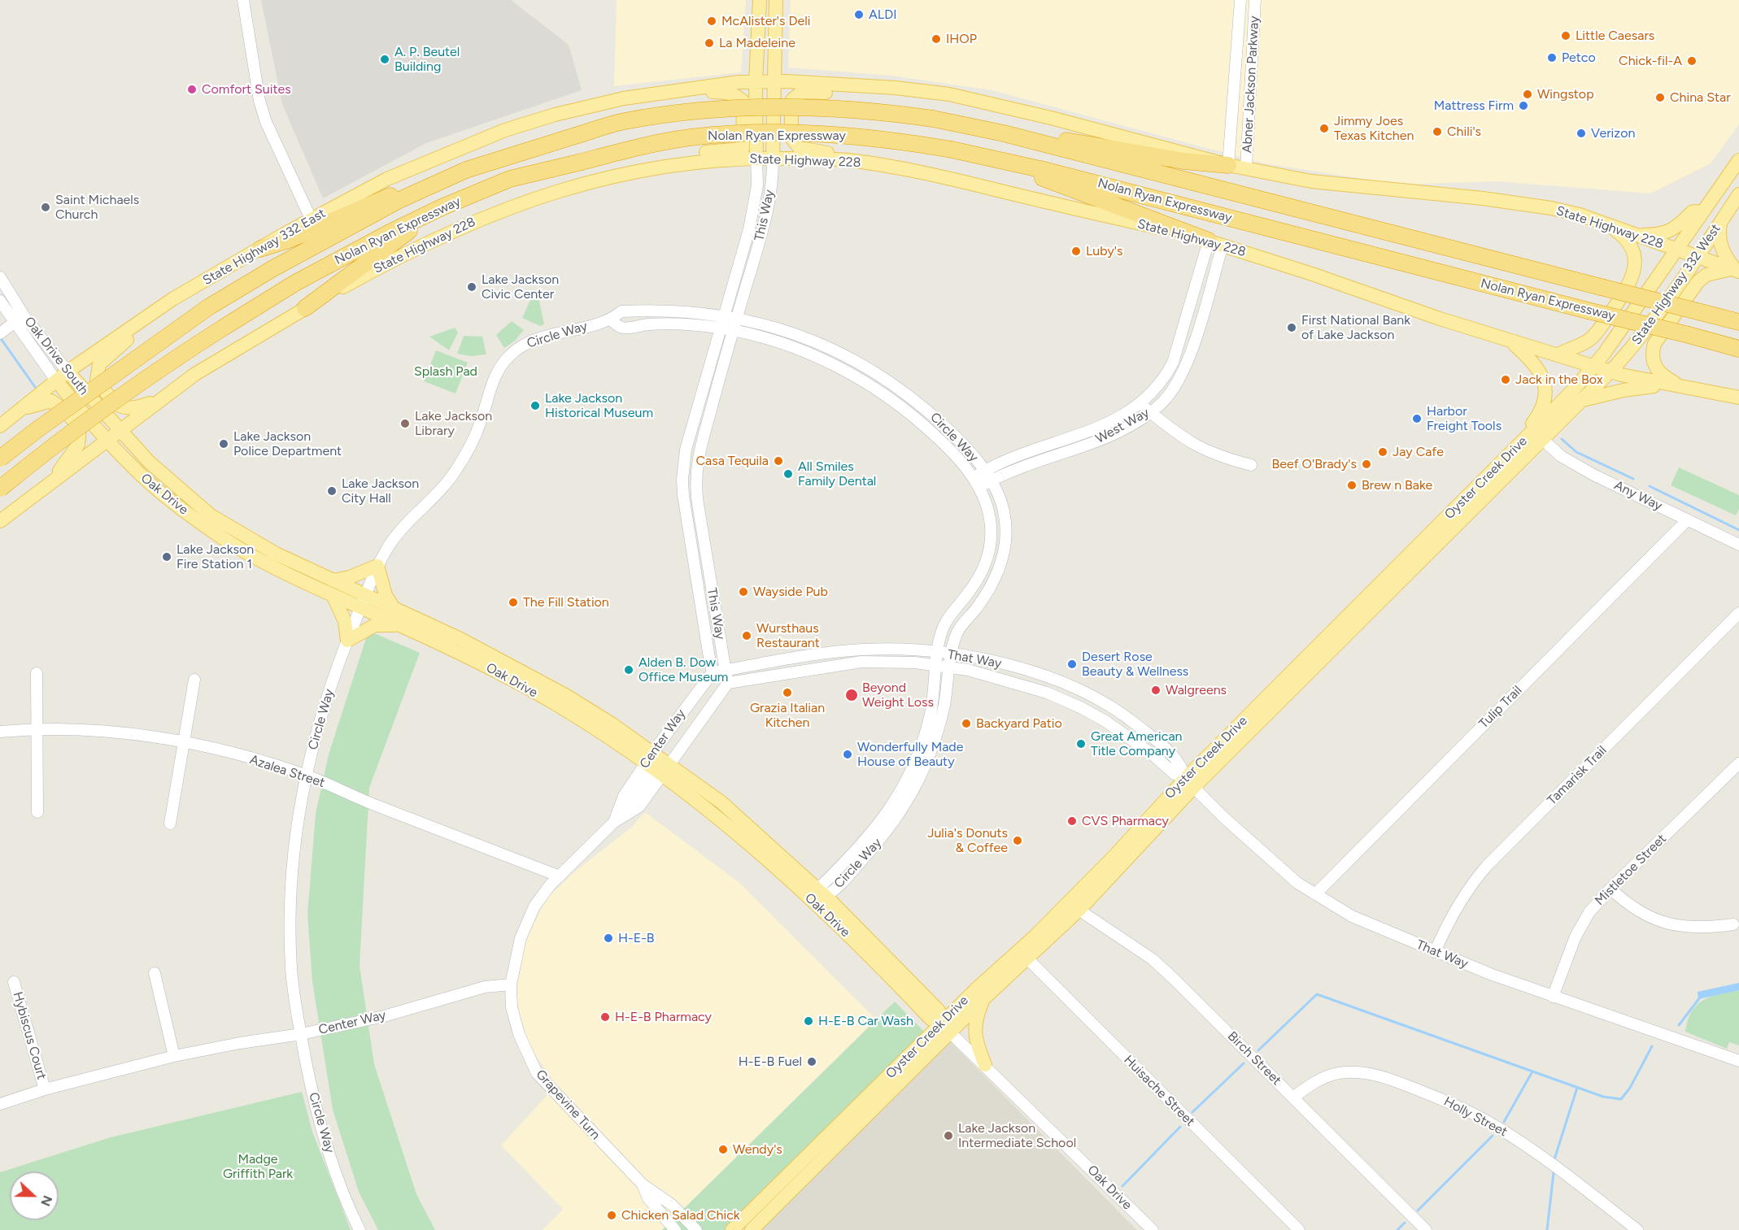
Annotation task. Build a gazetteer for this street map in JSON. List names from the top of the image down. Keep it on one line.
{"streets":{"highway":["Nolan Ryan Expressway"],"main road":["State Highway 228","This Way","State Highway 332 East","State Highway 332 West","Oak Drive South","Oyster Creek Drive","Oak Drive"],"street":["Abner Jackson Parkway","Circle Way","West Way","Any Way","That Way","Tulip Trail","Center Way","Azalea Street","Tamarisk Trail","Mistletoe Street","Hybiscus Court","Birch Street","Huisache Street","Grapevine Turn","Holly Street"]},"crossings":[["Abner Jackson Parkway","State Highway 228"],["State Highway 228","This Way"],["State Highway 228","State Highway 332 East"],["State Highway 228","State Highway 332 West"],["State Highway 228","West Way"],["This Way","Circle Way"],["This Way","That Way"],["This Way","Center Way"],["State Highway 332 East","Oak Drive South"],["State Highway 332 East","Oak Drive"],["State Highway 332 West","Oyster Creek Drive"],["Circle Way","West Way"],["Circle Way","Oak Drive"],["Circle Way","That Way"],["Circle Way","Center Way"],["Circle Way","Azalea Street"],["Oak Drive South","Oak Drive"],["Oyster Creek Drive","Oak Drive"],["Oyster Creek Drive","Any Way"],["Oyster Creek Drive","That Way"],["Oyster Creek Drive","Birch Street"],["Oyster Creek Drive","Huisache Street"],["Oak Drive","Center Way"],["Any Way","Tulip Trail"],["That Way","Tulip Trail"],["That Way","Center Way"],["That Way","Tamarisk Trail"],["That Way","Mistletoe Street"],["Center Way","Azalea Street"],["Center Way","Hybiscus Court"],["Center Way","Grapevine Turn"],["Birch Street","Holly Street"]],"parks":["Splash Pad","Madge Griffith Park"],"places":["ALDI","McAlister's Deli","Little Caesars","IHOP","La Madeleine","Petco","A. P. Beutel Building","Chick-fil-A","Comfort Suites","Wingstop","China Star","Mattress Firm","Jimmy Joes Texas Kitchen","Chili's","Verizon","Saint Michaels Church","Luby's","Lake Jackson Civic Center","First National Bank of Lake Jackson","Jack in the Box","Lake Jackson Historical Museum","Harbor Freight Tools","Lake Jackson Library","Lake Jackson Police Department","Jay Cafe","Casa Tequila","Beef O'Brady's","All Smiles Family Dental","Brew n Bake","Lake Jackson City Hall","Lake Jackson Fire Station 1","Wayside Pub","The Fill Station","Wursthaus Restaurant","Desert Rose Beauty & Wellness","Alden B. Dow Office Museum","Walgreens","Grazia Italian Kitchen","Beyond Weight Loss","Backyard Patio","Great American Title Company","Wonderfully Made House of Beauty","CVS Pharmacy","Julia's Donuts & Coffee","H-E-B","H-E-B Pharmacy","H-E-B Car Wash","H-E-B Fuel","Lake Jackson Intermediate School","Wendy's","Chicken Salad Chick"],"north":"right"}
